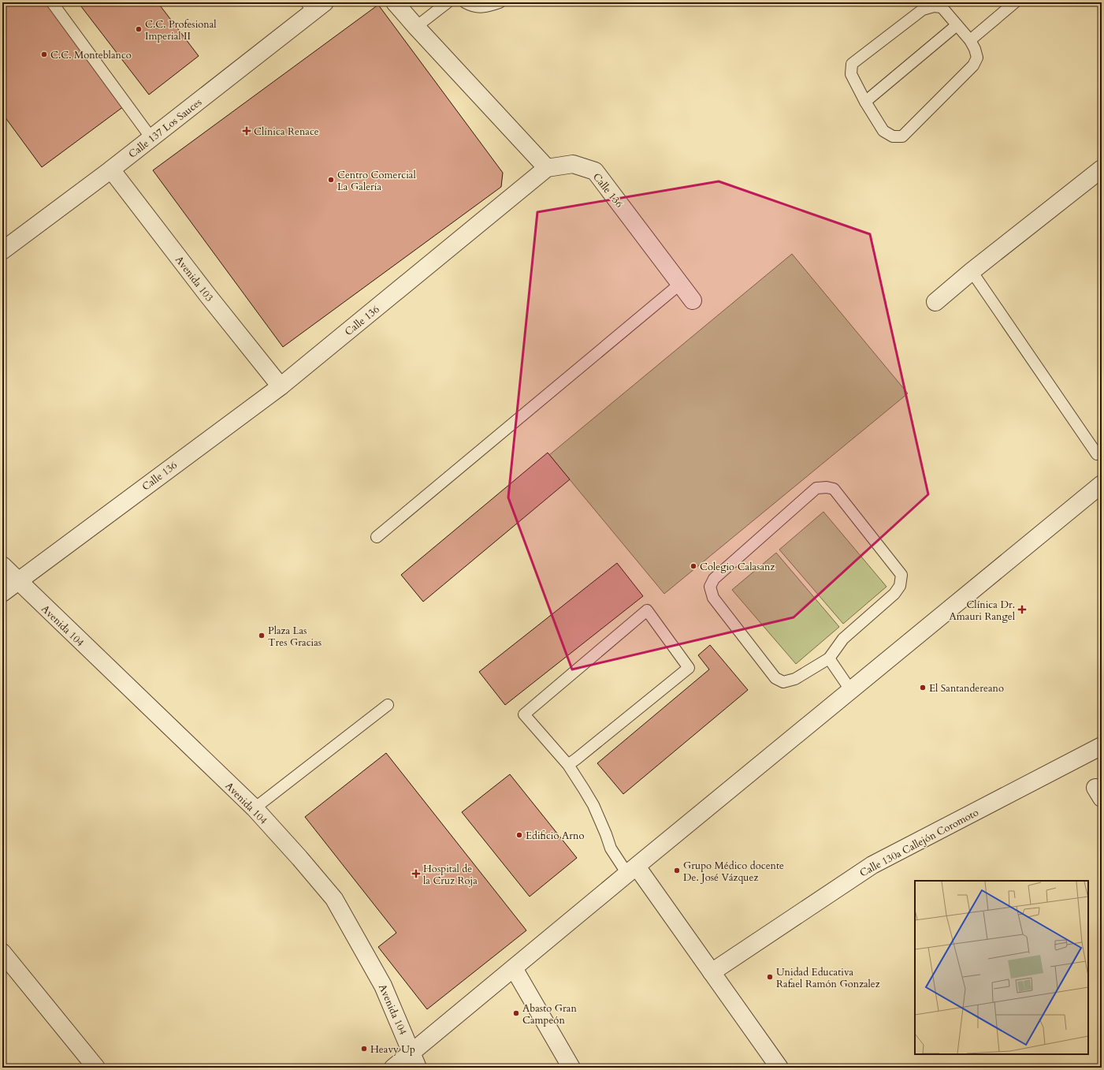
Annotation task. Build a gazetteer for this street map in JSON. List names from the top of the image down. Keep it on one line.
{"streets":{"street":["Calle 137 Los Sauces","Calle 136","Avenida 103","Avenida 104","Calle 130a Callejón Coromoto"]},"crossings":[["Calle 137 Los Sauces","Avenida 103"],["Calle 136","Avenida 103"],["Calle 136","Avenida 104"]],"places":{"other":["C.C. Profesional Imperial II","C.C. Monteblanco","Centro Comercial La Galería","Colegio Calasanz","Plaza Las Tres Gracias","El Santandereano","Edificio Arno","Grupo Médico docente De. José Vázquez","Unidad Educativa Rafael Ramón Gonzalez","Abasto Gran Campeón","Heavy Up"],"health":["Clínica Renace","Clínica Dr. Amauri Rangel","Hospital de la Cruz Roja"]}}
